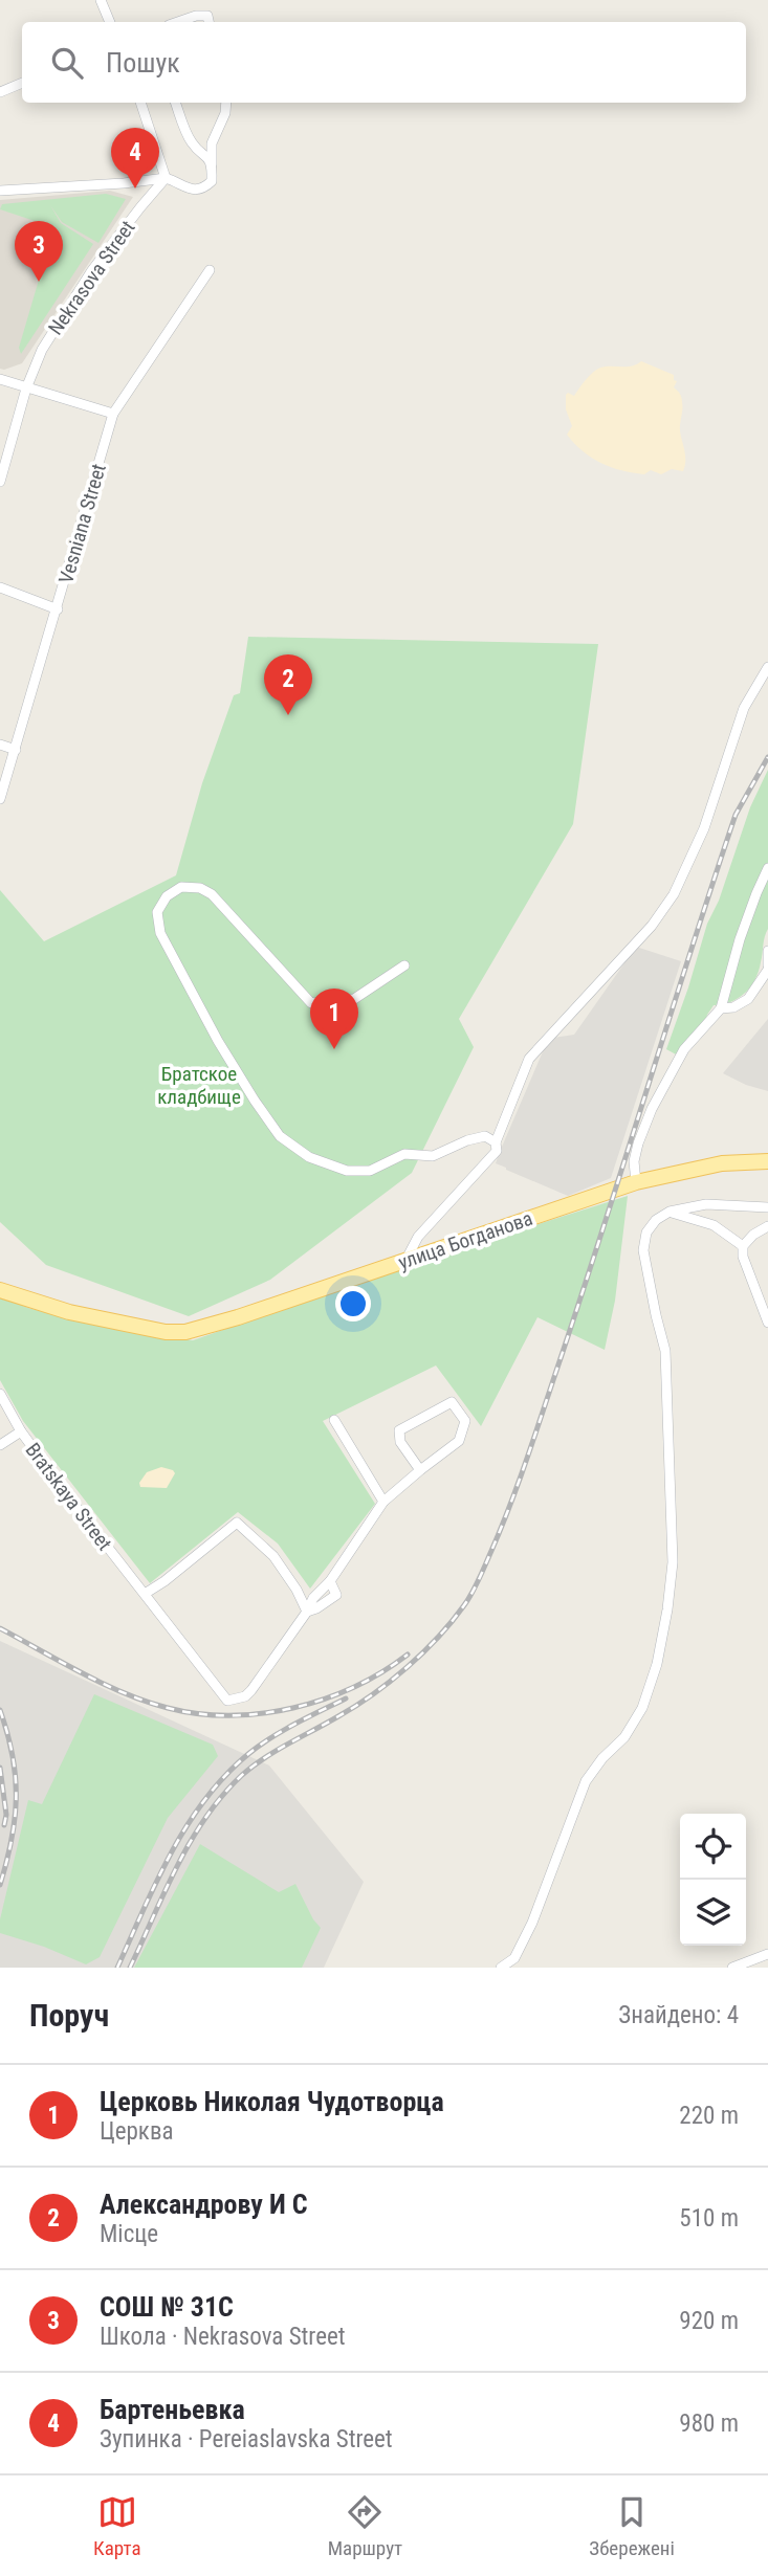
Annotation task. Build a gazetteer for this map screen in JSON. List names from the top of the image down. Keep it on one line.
{"streets":{"main road":["улица Богданова"],"street":["Nekrasova Street","Vesniana Street","Bratskaya Street"]},"parks":["Братское кладбище"],"page":{"search":"Пошук","pins":["4","3","2","1"],"heading":["Поруч","Знайдено: 4"],"list":[{"mark":"1","name":"Церковь Николая Чудотворца","note":"Церква","value":"220 m"},{"mark":"2","name":"Александрову И С","note":"Місце","value":"510 m"},{"mark":"3","name":"СОШ № 31С","note":"Школа · Nekrasova Street","value":"920 m"},{"mark":"4","name":"Бартеньевка","note":"Зупинка · Pereiaslavska Street","value":"980 m"}],"nav":["Карта","Маршрут","Збережені"]}}
